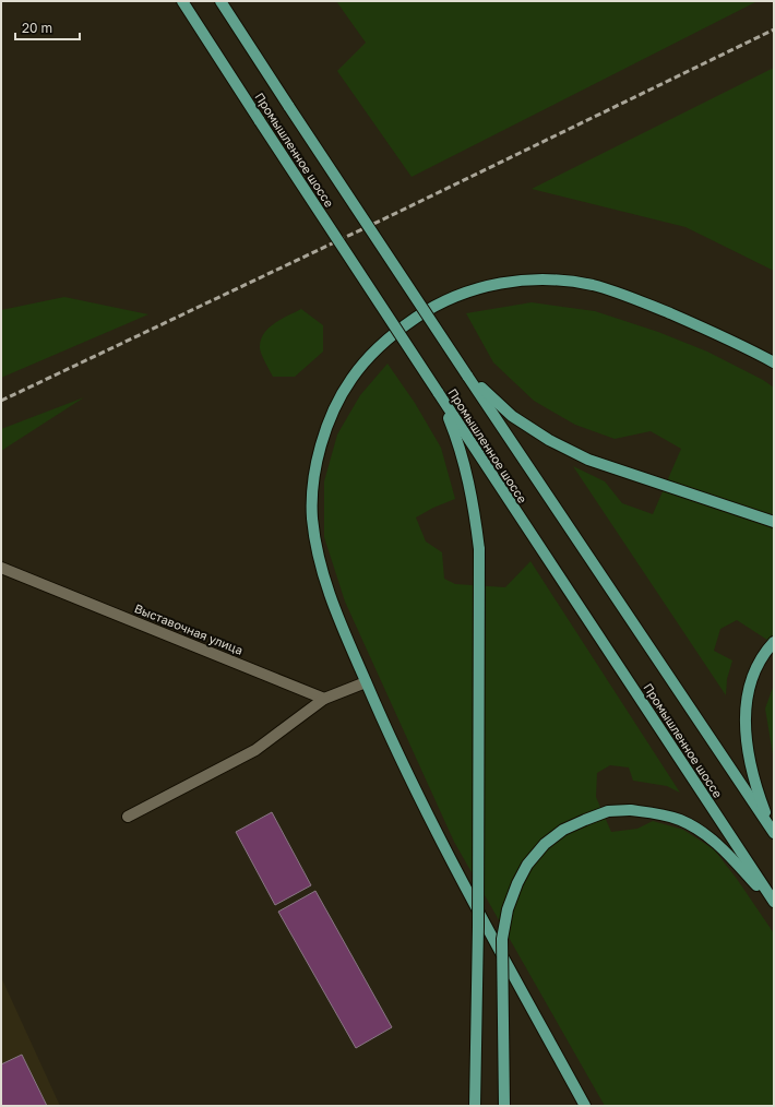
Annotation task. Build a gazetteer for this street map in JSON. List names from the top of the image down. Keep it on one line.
{"streets":{"main road":["Промышленное шоссе"],"street":["Выставочная улица"]},"scale_bar":"20 m"}
